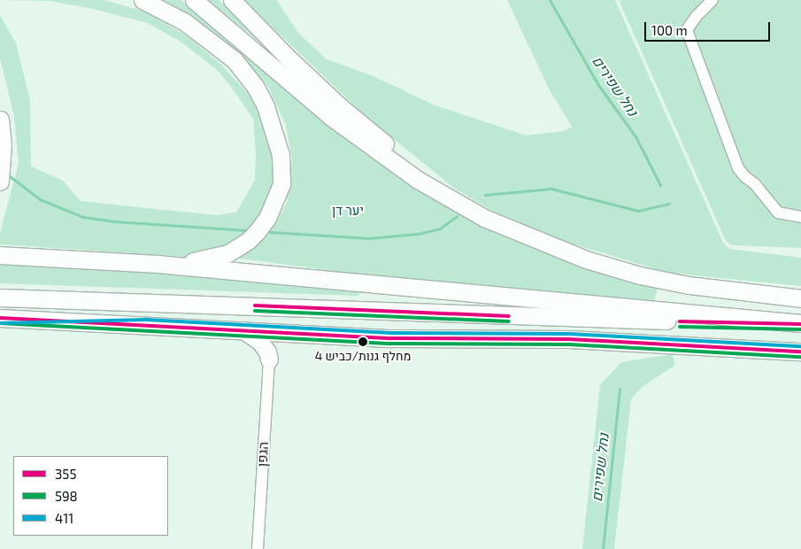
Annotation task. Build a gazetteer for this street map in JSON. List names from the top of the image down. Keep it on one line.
{"streets":{"street":["הגפן"]},"water":["נחל שפירים"],"parks":["יער דן"],"places":["מחלף גנות/כביש 4"],"lines":["transit line 355","transit line 598","transit line 411"],"legend":["355","598","411"],"scale_bar":"100 m"}
